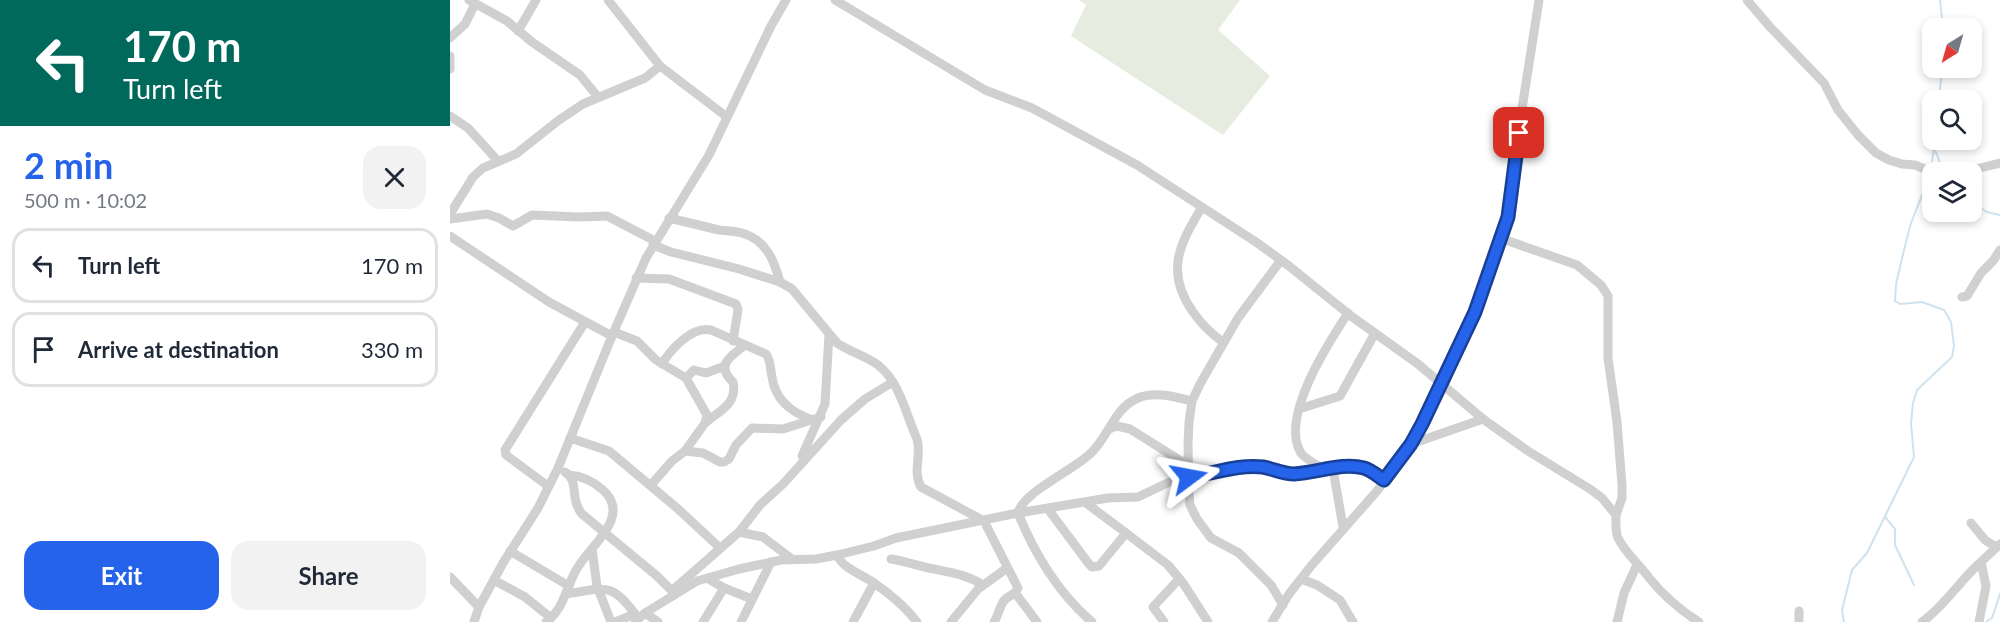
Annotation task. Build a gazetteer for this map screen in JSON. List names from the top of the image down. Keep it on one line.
{"north":"bottom left","page":{"turn":["170 m","Turn left"],"heading":["2 min","500 m · 10:02"],"list":[{"name":"Turn left","value":"170 m"},{"name":"Arrive at destination","value":"330 m"}],"buttons":["Exit","Share"]}}
